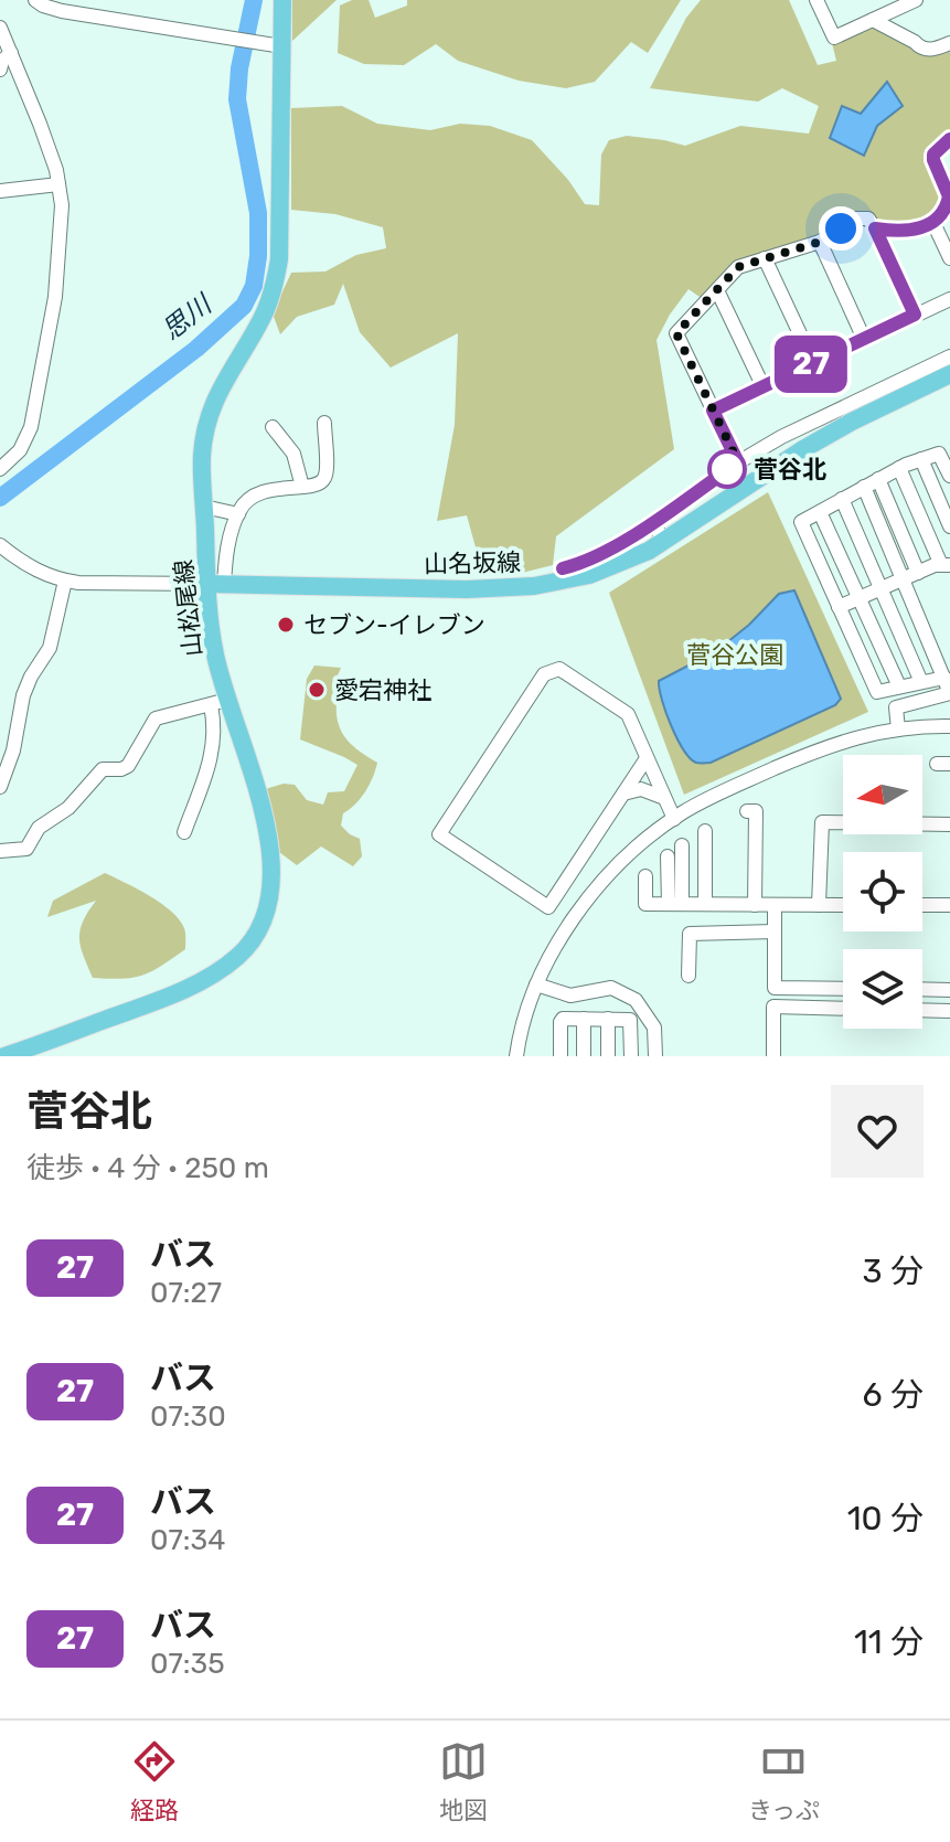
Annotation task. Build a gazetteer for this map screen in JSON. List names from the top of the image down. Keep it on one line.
{"streets":{"main road":["山名坂線","山松尾線"]},"crossings":[["山名坂線","山松尾線"]],"water":["思川"],"parks":["菅谷公園"],"places":["菅谷北","セブン-イレブン","愛宕神社"],"lines":["bus line 27"],"north":"left","page":{"on_map":"27","heading":["菅谷北","徒歩 · 4 分 · 250 m"],"list":[{"mark":"27","name":"バス","note":"07:27","value":"3 分"},{"mark":"27","name":"バス","note":"07:30","value":"6 分"},{"mark":"27","name":"バス","note":"07:34","value":"10 分"},{"mark":"27","name":"バス","note":"07:35","value":"11 分"}],"tabs":["経路","地図","きっぷ"]}}
